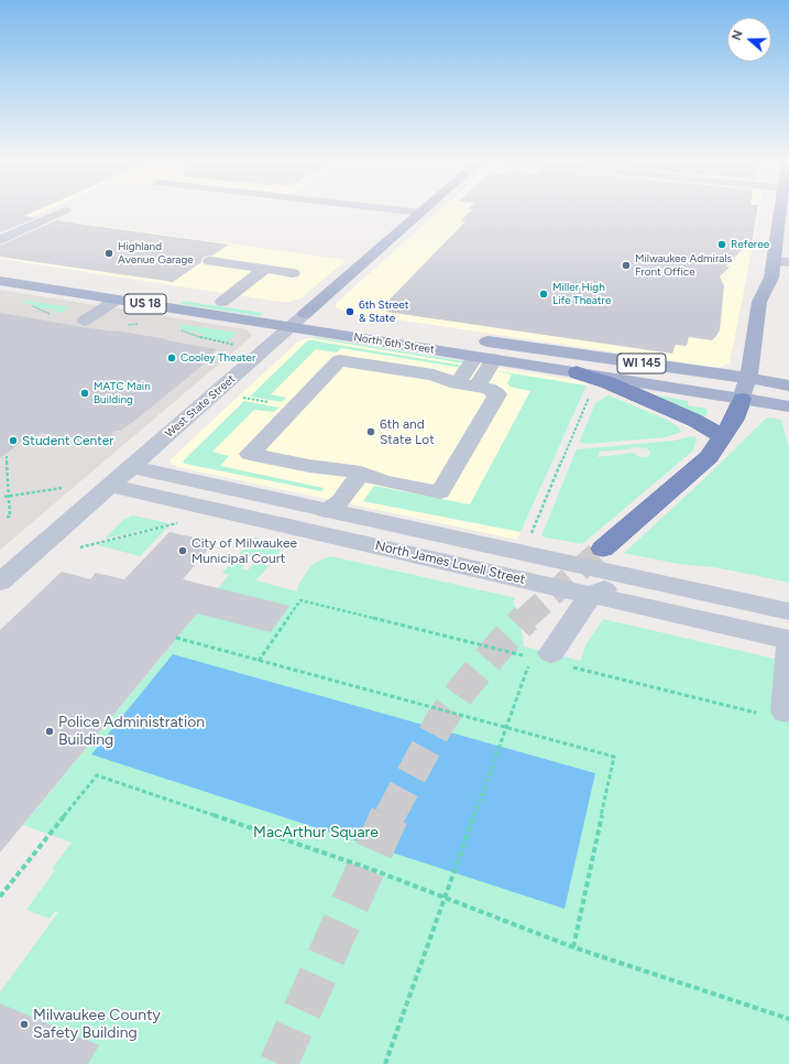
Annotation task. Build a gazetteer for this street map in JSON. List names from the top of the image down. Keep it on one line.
{"streets":{"main road":["US 18","North 6th Street","WI 145","West State Street"],"street":["North James Lovell Street"]},"crossings":[["North 6th Street","West State Street"],["West State Street","North James Lovell Street"]],"parks":["MacArthur Square"],"places":["Referee","Highland Avenue Garage","Milwaukee Admirals Front Office","Miller High Life Theatre","6th Street & State","Cooley Theater","MATC Main Building","6th and State Lot","Student Center","City of Milwaukee Municipal Court","Police Administration Building","Milwaukee County Safety Building"],"north":"left"}
